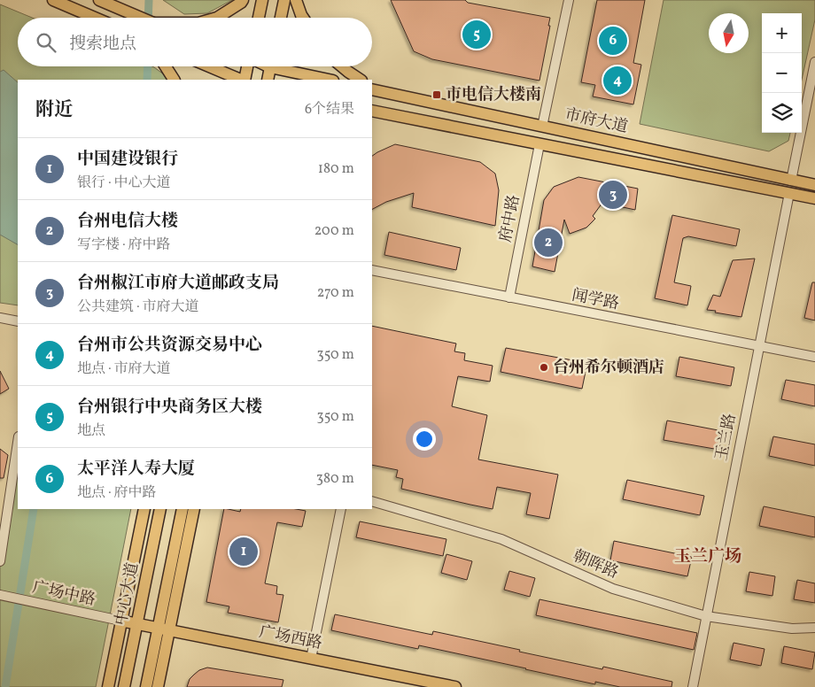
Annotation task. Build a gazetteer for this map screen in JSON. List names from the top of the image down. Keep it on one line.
{"streets":{"main road":["市府大道","中心大道","广场西路"],"street":["府中路","闻学路","玉兰路","朝晖路","广场中路"]},"crossings":[["市府大道","府中路"],["市府大道","玉兰路"],["府中路","闻学路"],["闻学路","玉兰路"],["玉兰路","朝晖路"],["广场中路","广场西路"],["中心大道","广场西路"]],"districts":["玉兰广场"],"places":{"transit":["市电信大楼南"],"other":["台州希尔顿酒店"]},"north":"bottom","page":{"map_buttons":["+","−"],"search":"搜索地点","pins":["5","6","4","3","2","1"],"heading":["附近","6个结果"],"list":[{"mark":"1","name":"中国建设银行","note":"银行 · 中心大道","value":"180 m"},{"mark":"2","name":"台州电信大楼","note":"写字楼 · 府中路","value":"200 m"},{"mark":"3","name":"台州椒江市府大道邮政支局","note":"公共建筑 · 市府大道","value":"270 m"},{"mark":"4","name":"台州市公共资源交易中心","note":"地点 · 市府大道","value":"350 m"},{"mark":"5","name":"台州银行中央商务区大楼","note":"地点","value":"350 m"},{"mark":"6","name":"太平洋人寿大厦","note":"地点 · 府中路","value":"380 m"}]}}
